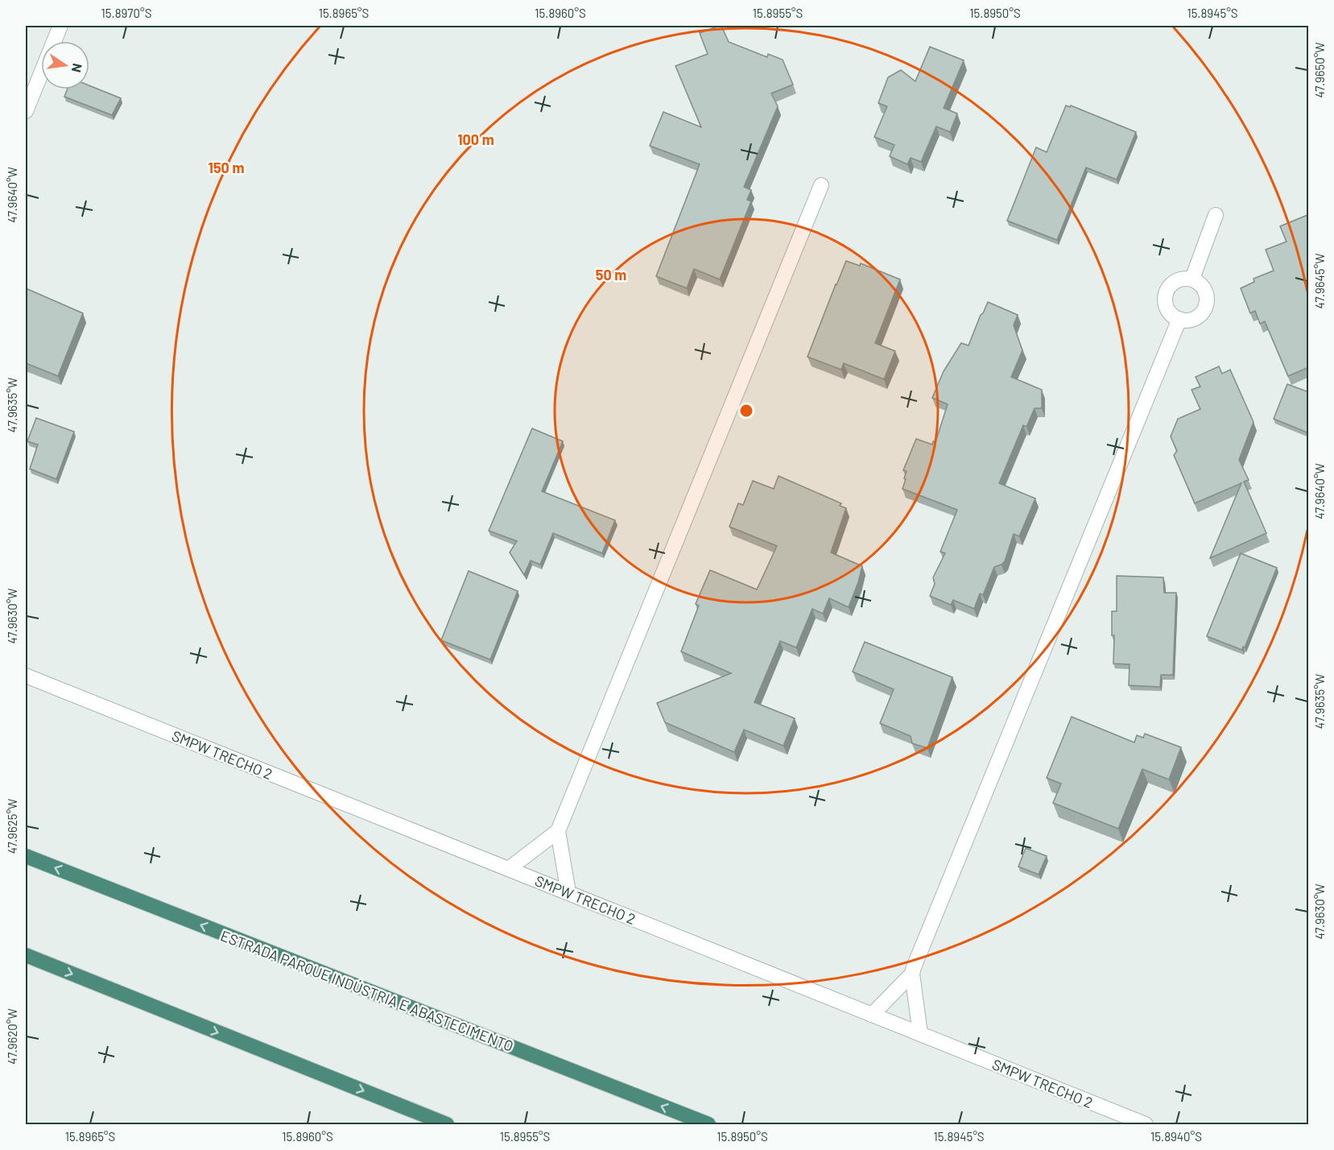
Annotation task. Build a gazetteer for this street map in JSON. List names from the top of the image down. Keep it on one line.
{"streets":{"highway":["ESTRADA PARQUE INDÚSTRIA E ABASTECIMENTO"],"street":["SMPW TRECHO 2"]},"north":"right","coordinates":["15.8970°S","15.8965°S","15.8960°S","15.8955°S","15.8950°S","15.8945°S","47.9650°W","47.9640°W","47.9645°W","47.9635°W","47.9630°W","47.9625°W","47.9620°W","15.8940°S"],"rings":["100 m","150 m","50 m"]}
